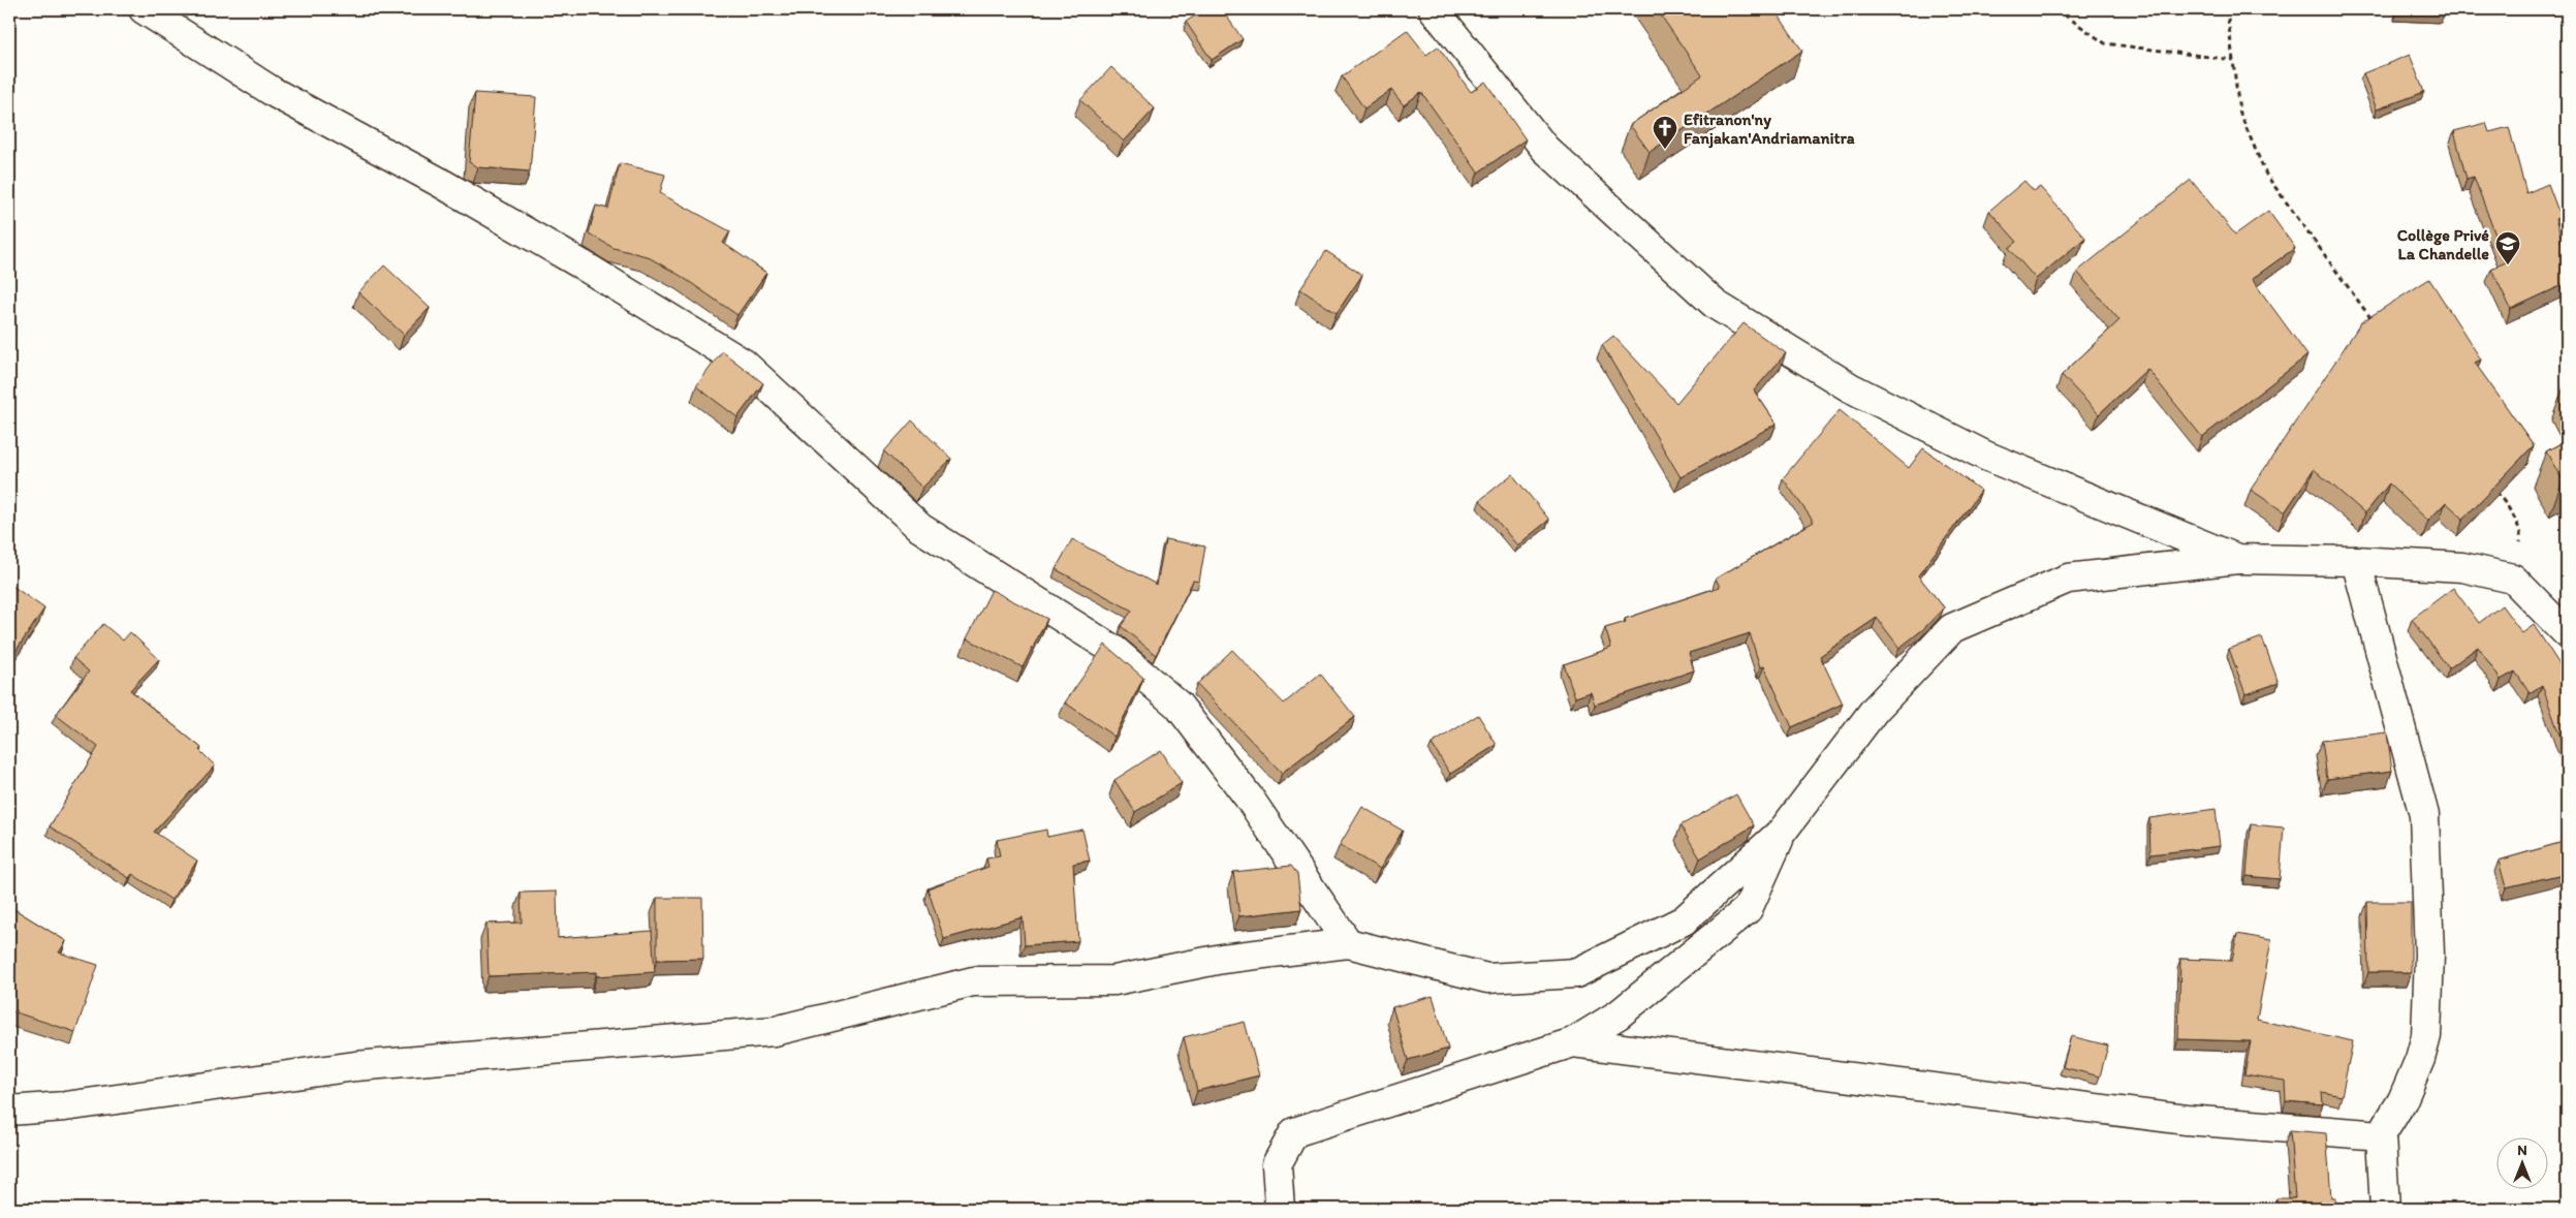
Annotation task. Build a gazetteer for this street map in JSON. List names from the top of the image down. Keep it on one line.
{"places":{"church":["Efitranon'ny Fanjakan'Andriamanitra"],"school or university":["Collège Privé La Chandelle"]},"north":"top"}
